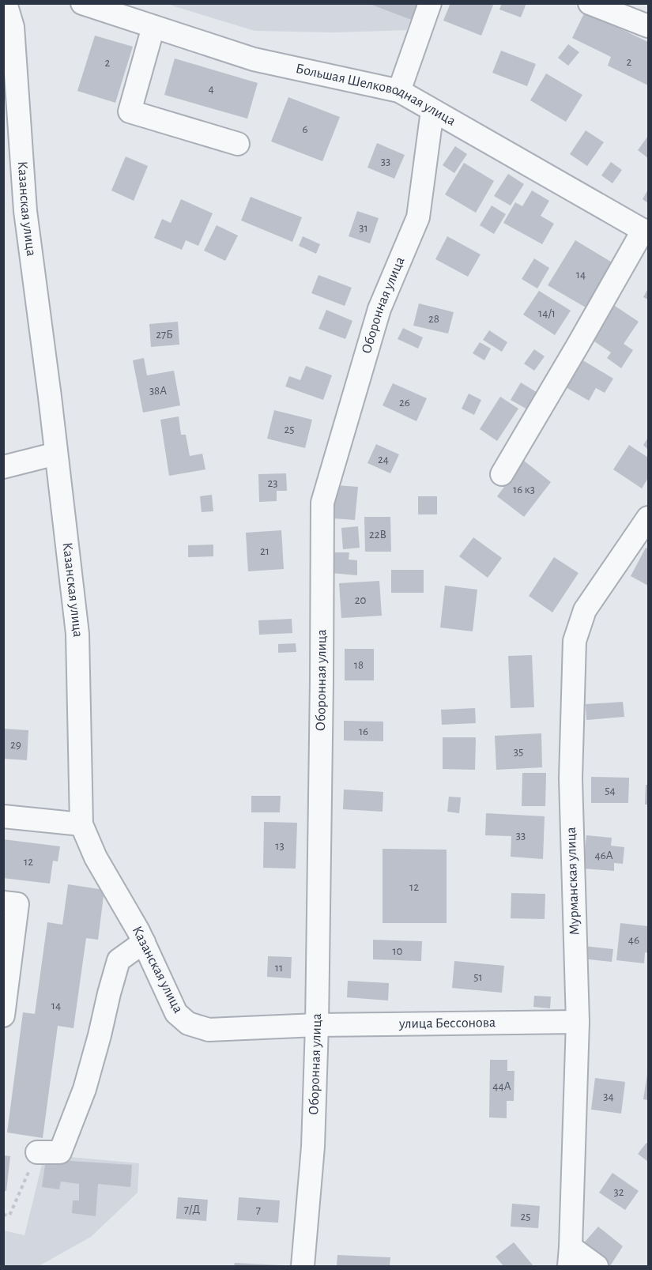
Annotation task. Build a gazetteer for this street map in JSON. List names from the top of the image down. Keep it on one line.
{"streets":{"street":["Большая Шелководная улица","Казанская улица","Оборонная улица","Мурманская улица","улица Бессонова"]},"crossings":[["Большая Шелководная улица","Оборонная улица"],["Казанская улица","Оборонная улица"],["Казанская улица","улица Бессонова"],["Оборонная улица","улица Бессонова"],["Мурманская улица","улица Бессонова"]],"house_numbers":["2","2","4","6","33","31","14","14/1","28","27Б","38А","26","25","24","23","16 к3","22В","21","20","18","16","29","35","54","33","13","46А","12","12","46","10","11","51","14","44А","34","32","7/Д","7","25"]}
